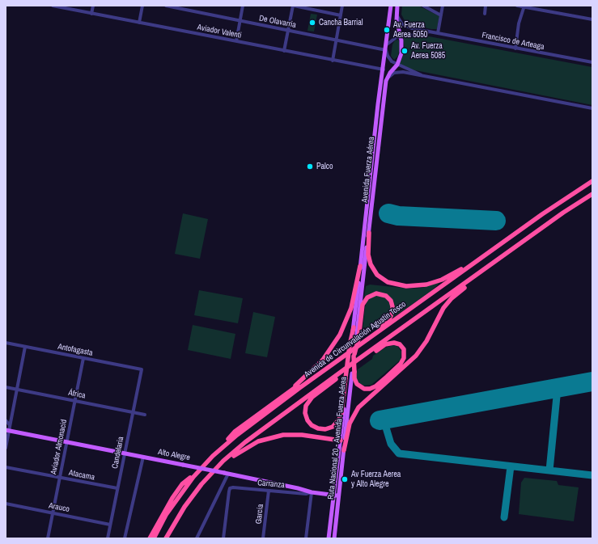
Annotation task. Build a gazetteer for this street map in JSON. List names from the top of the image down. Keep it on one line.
{"streets":{"highway":["Avenida de Circunvalación Agustín Tosco"],"main road":["Avenida Fuerza Aérea","Ruta Nacional 20 - Avenida Fuerza Aérea","Alto Alegre"],"street":["De Olavarria","Aviador Valenti","Francisco de Arteaga","Antofagasta","África","Aviador Almonacid","Candelaria","Atacama","Carranza","Arauco","García"]},"crossings":[["De Olavarria","Avenida Fuerza Aérea"],["Aviador Valenti","Avenida Fuerza Aérea"],["Francisco de Arteaga","Avenida Fuerza Aérea"],["Antofagasta","Aviador Almonacid"],["Antofagasta","Candelaria"],["África","Aviador Almonacid"],["África","Candelaria"],["Ruta Nacional 20 - Avenida Fuerza Aérea","Alto Alegre"],["Aviador Almonacid","Alto Alegre"],["Aviador Almonacid","Atacama"],["Aviador Almonacid","Arauco"],["Candelaria","Alto Alegre"],["Candelaria","Atacama"],["Candelaria","Arauco"],["Alto Alegre","Carranza"],["Carranza","García"]],"places":["Cancha Barrial","Av. Fuerza Aerea 5050","Av. Fuerza Aerea 5085","Palco","Av Fuerza Aerea y Alto Alegre"]}
